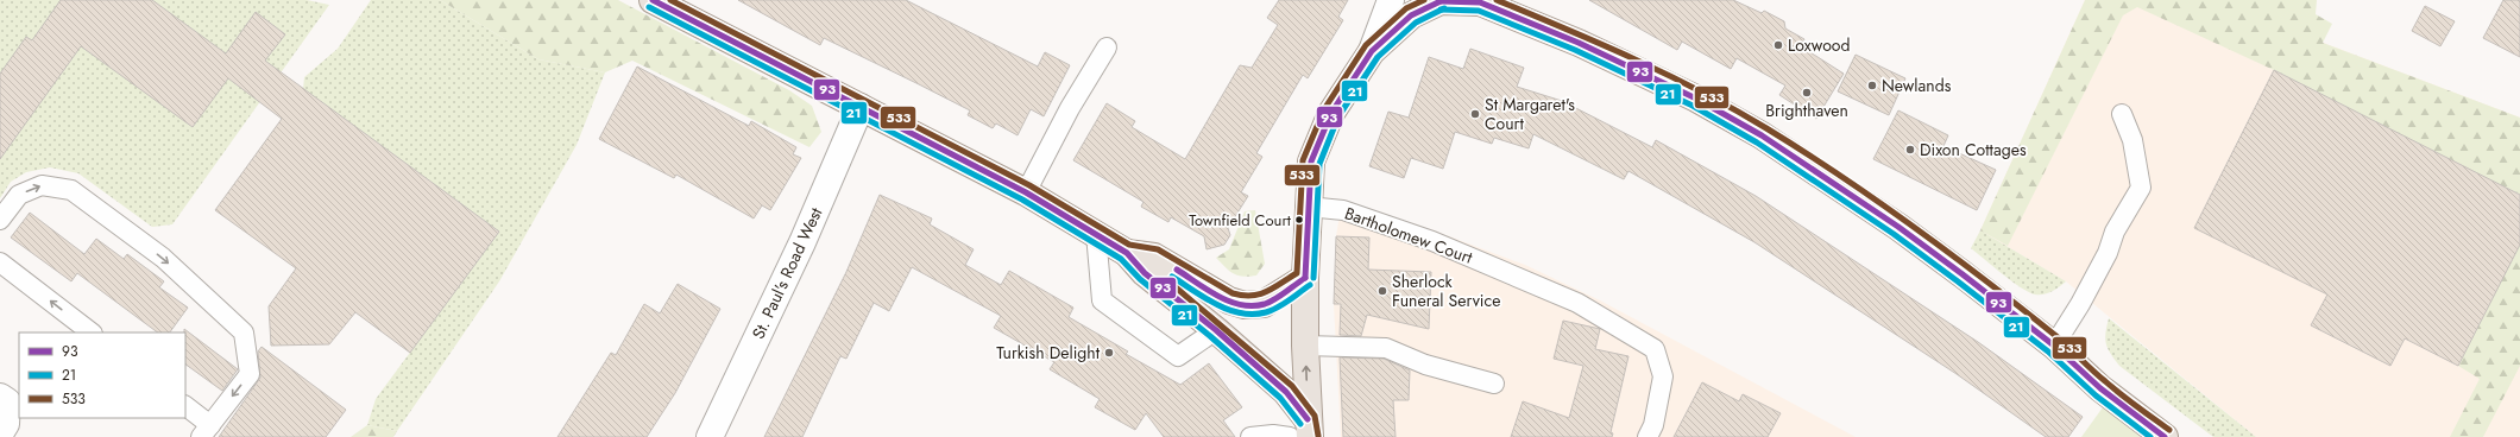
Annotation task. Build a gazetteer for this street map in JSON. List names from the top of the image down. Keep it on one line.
{"streets":{"street":["St. Paul's Road West"],"lane":["Bartholomew Court"]},"places":["Loxwood","Newlands","Brighthaven","St Margaret's Court","Dixon Cottages","Townfield Court","Sherlock Funeral Service","Turkish Delight"],"lines":["transit line 93","transit line 533","transit line 21"],"legend":["93","21","533"]}
